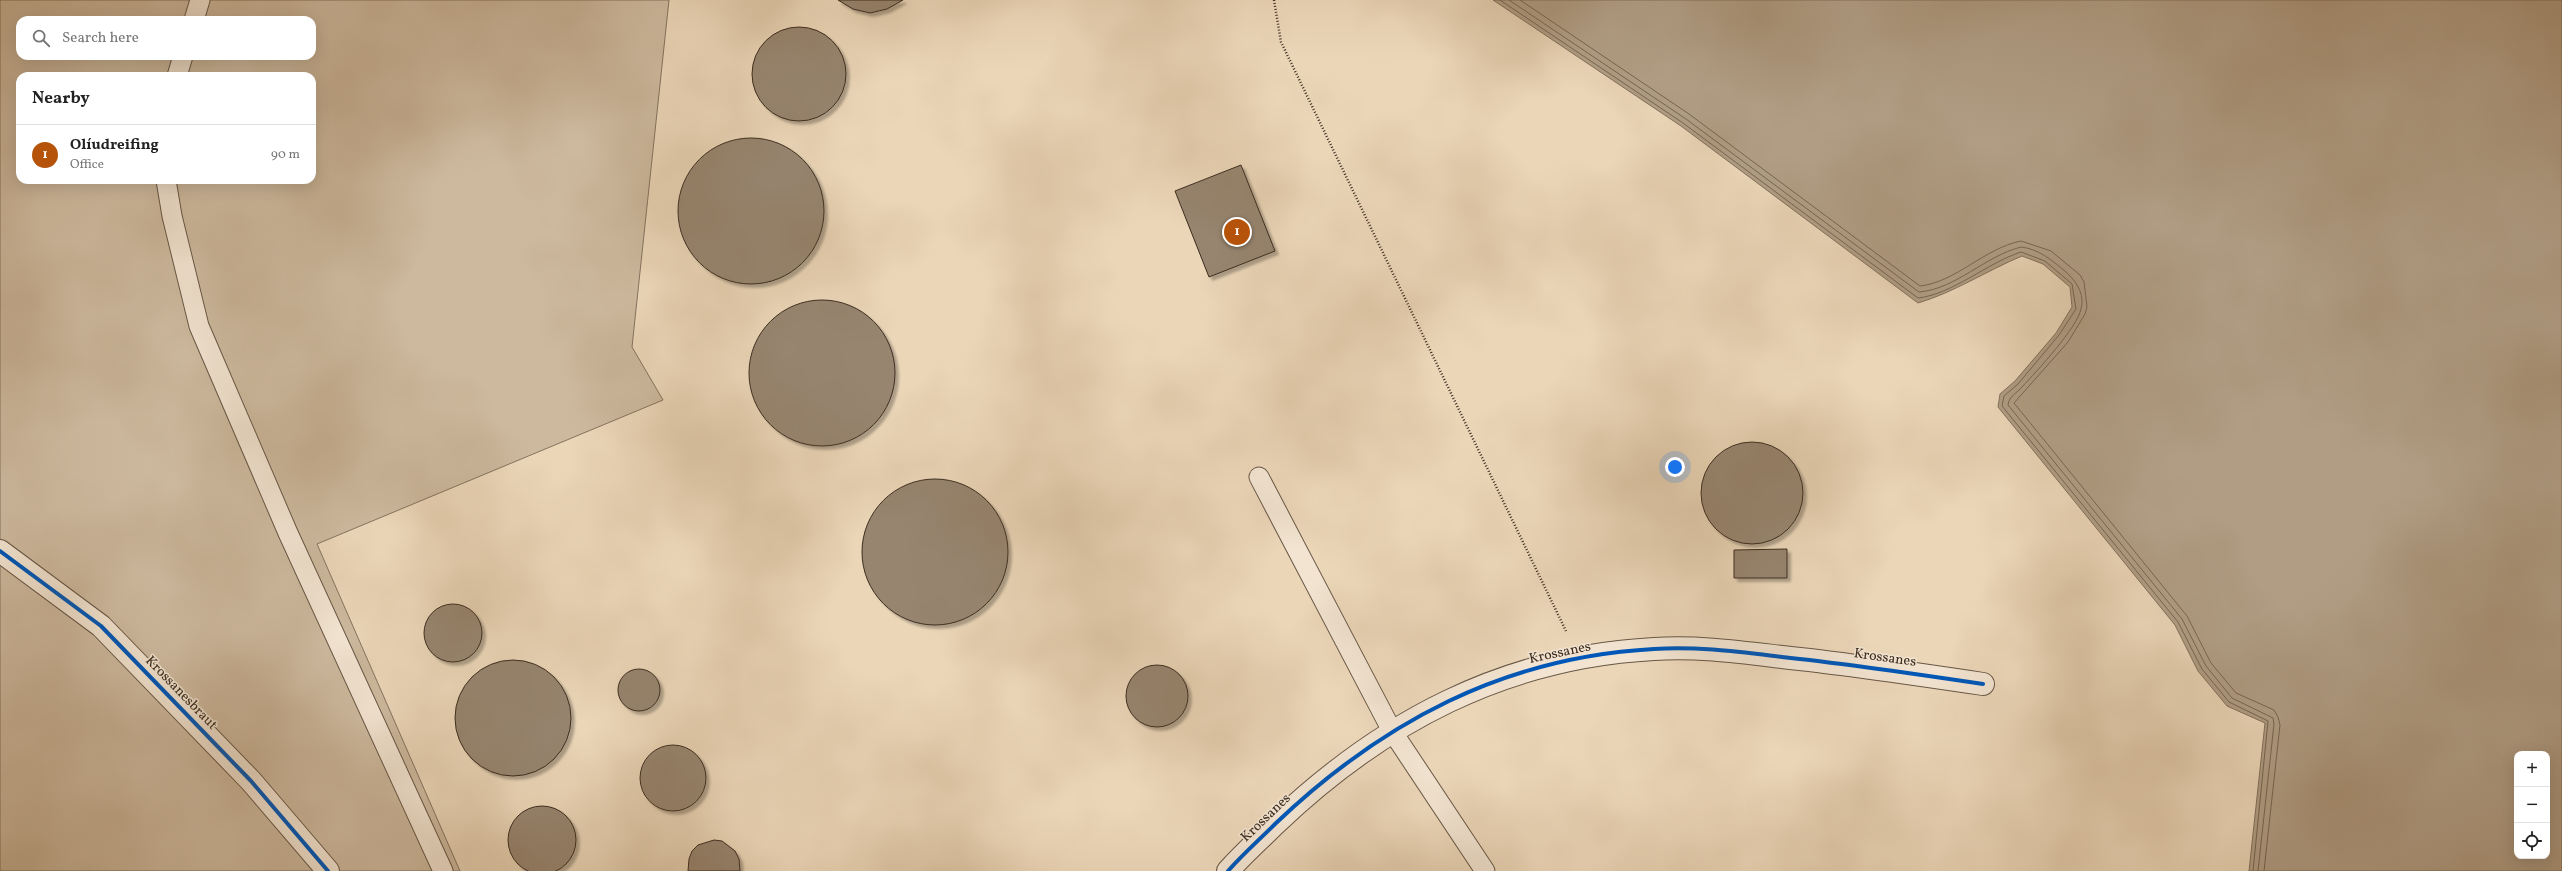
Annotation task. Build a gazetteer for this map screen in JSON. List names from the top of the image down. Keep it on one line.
{"streets":{"street":["Krossanes","Krossanesbraut"]},"page":{"search":"Search here","heading":"Nearby","list":[{"mark":"1","name":"Olíudreifing","note":"Office","value":"90 m"}],"pins":"1","map_buttons":["+","−"]}}
